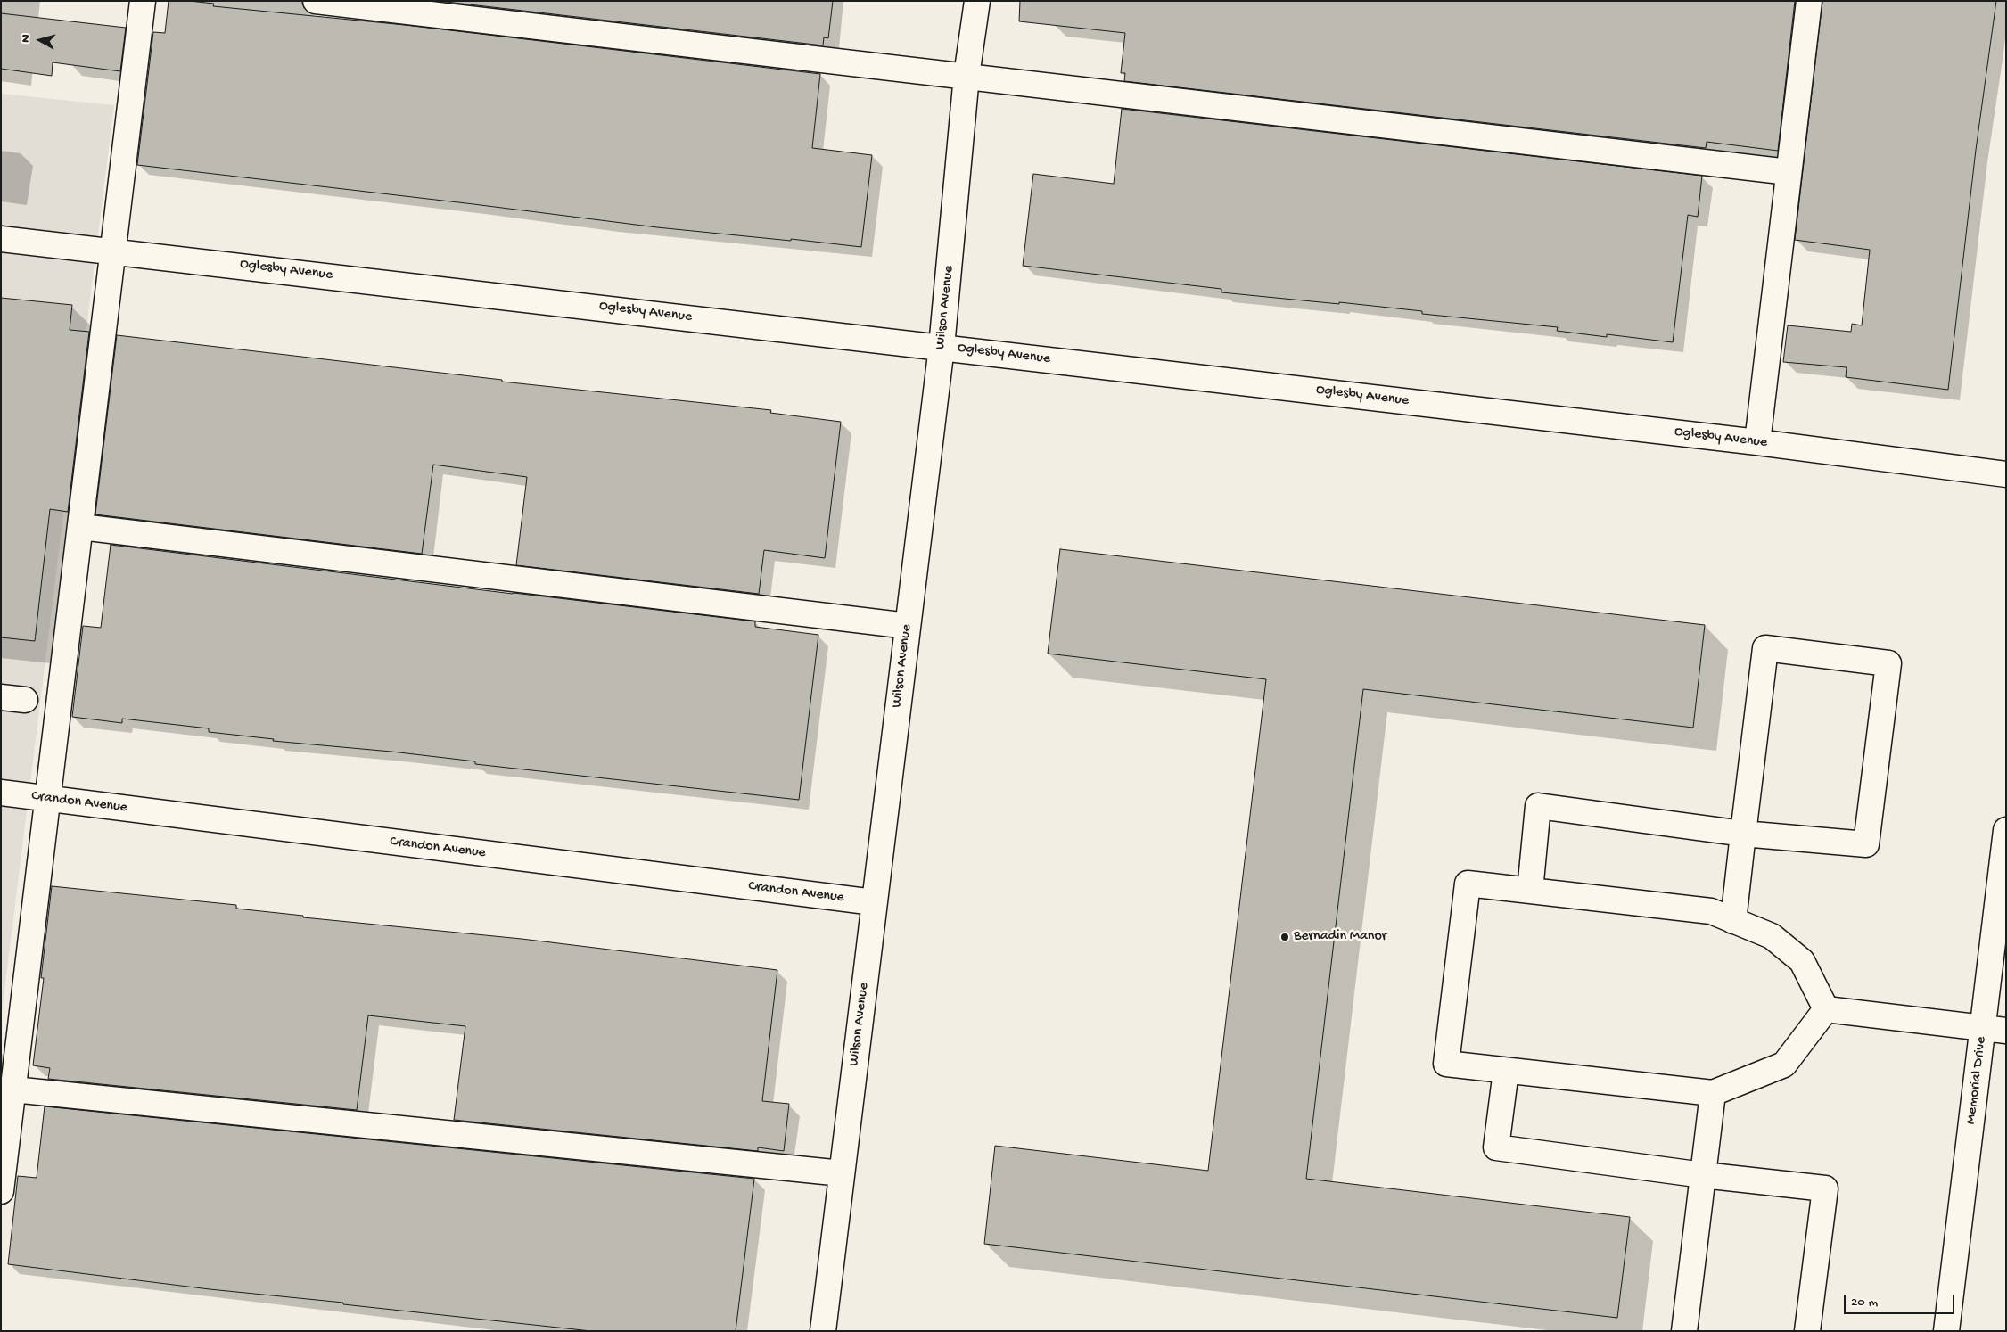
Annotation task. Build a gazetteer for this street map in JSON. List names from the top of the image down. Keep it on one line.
{"streets":{"street":["Oglesby Avenue","Wilson Avenue","Crandon Avenue","Memorial Drive"]},"crossings":[["Oglesby Avenue","Wilson Avenue"],["Wilson Avenue","Crandon Avenue"]],"places":["Bernadin Manor"],"scale_bar":"20 m","north":"left"}
